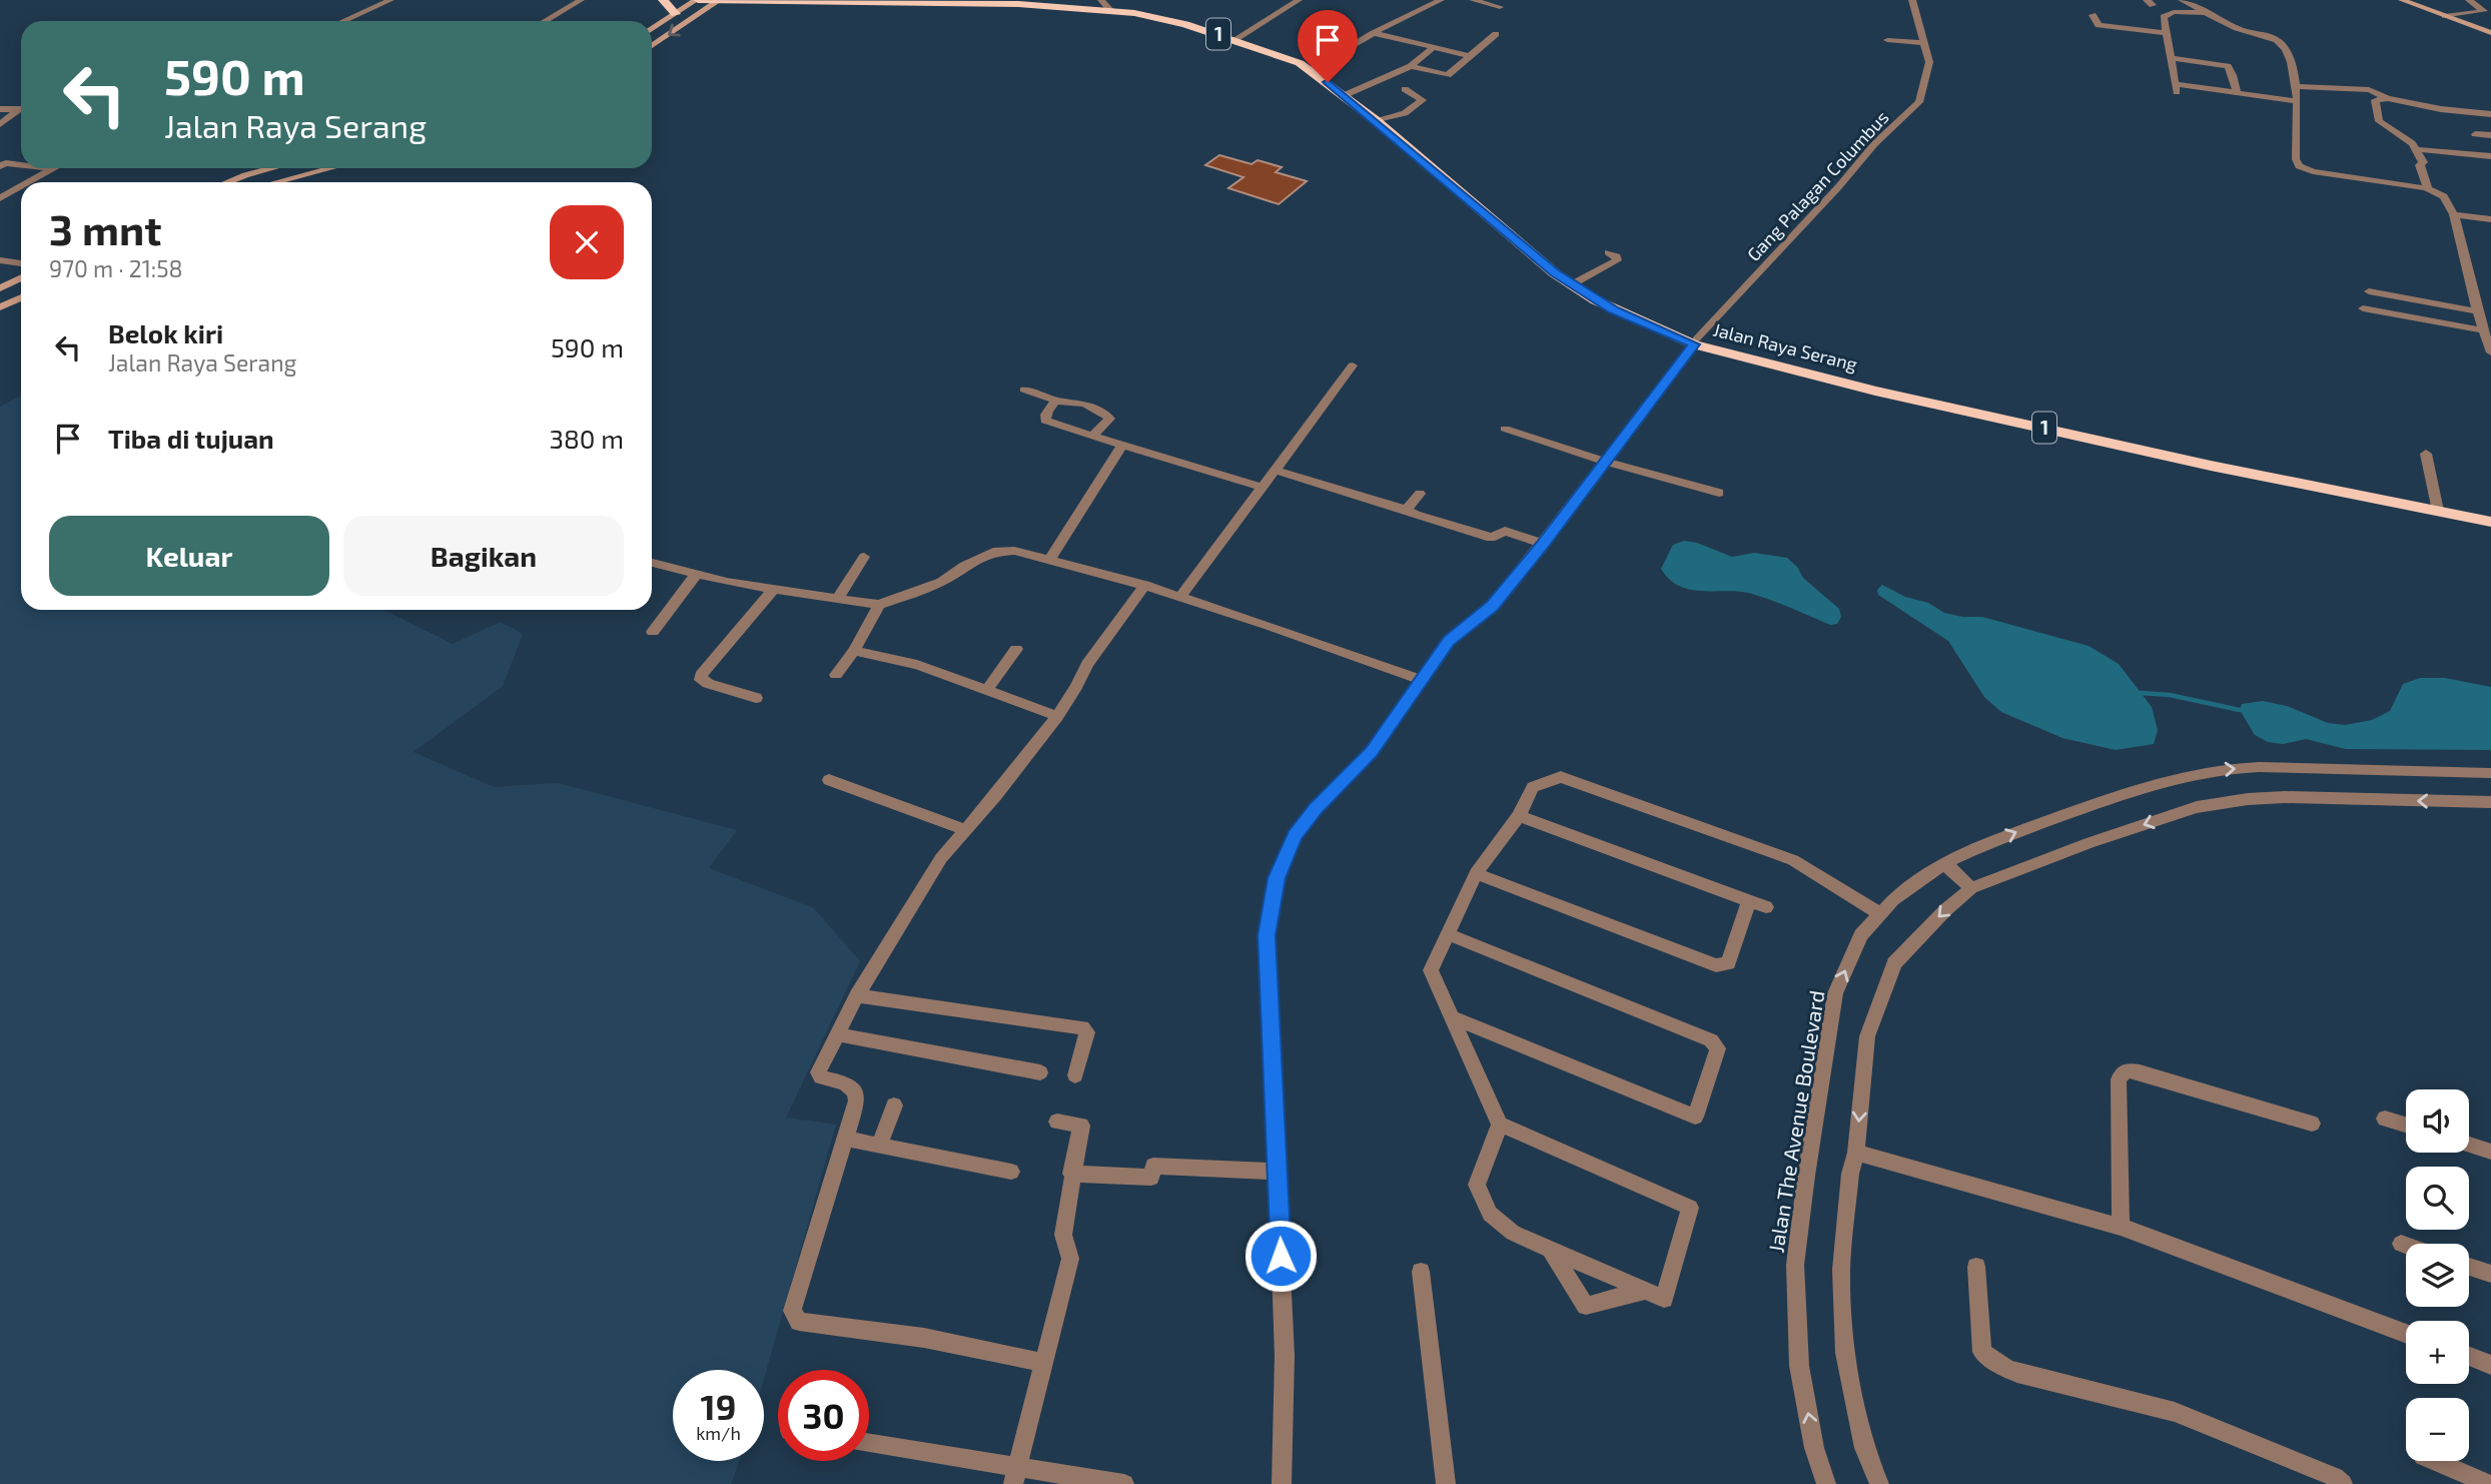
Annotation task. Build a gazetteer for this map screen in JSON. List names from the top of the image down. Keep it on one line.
{"streets":{"highway":["1","Jalan Raya Serang"],"street":["Gang Palagan Columbus","Jalan The Avenue Boulevard"]},"crossings":[["Gang Palagan Columbus","Jalan Raya Serang"]],"page":{"turn":["590 m","Jalan Raya Serang"],"heading":["3 mnt","970 m · 21:58"],"list":[{"name":"Belok kiri","note":"Jalan Raya Serang","value":"590 m"},{"name":"Tiba di tujuan","value":"380 m"}],"buttons":["Keluar","Bagikan"],"map_buttons":["+","−"],"speed":"19 km/h","limit":"30"}}
